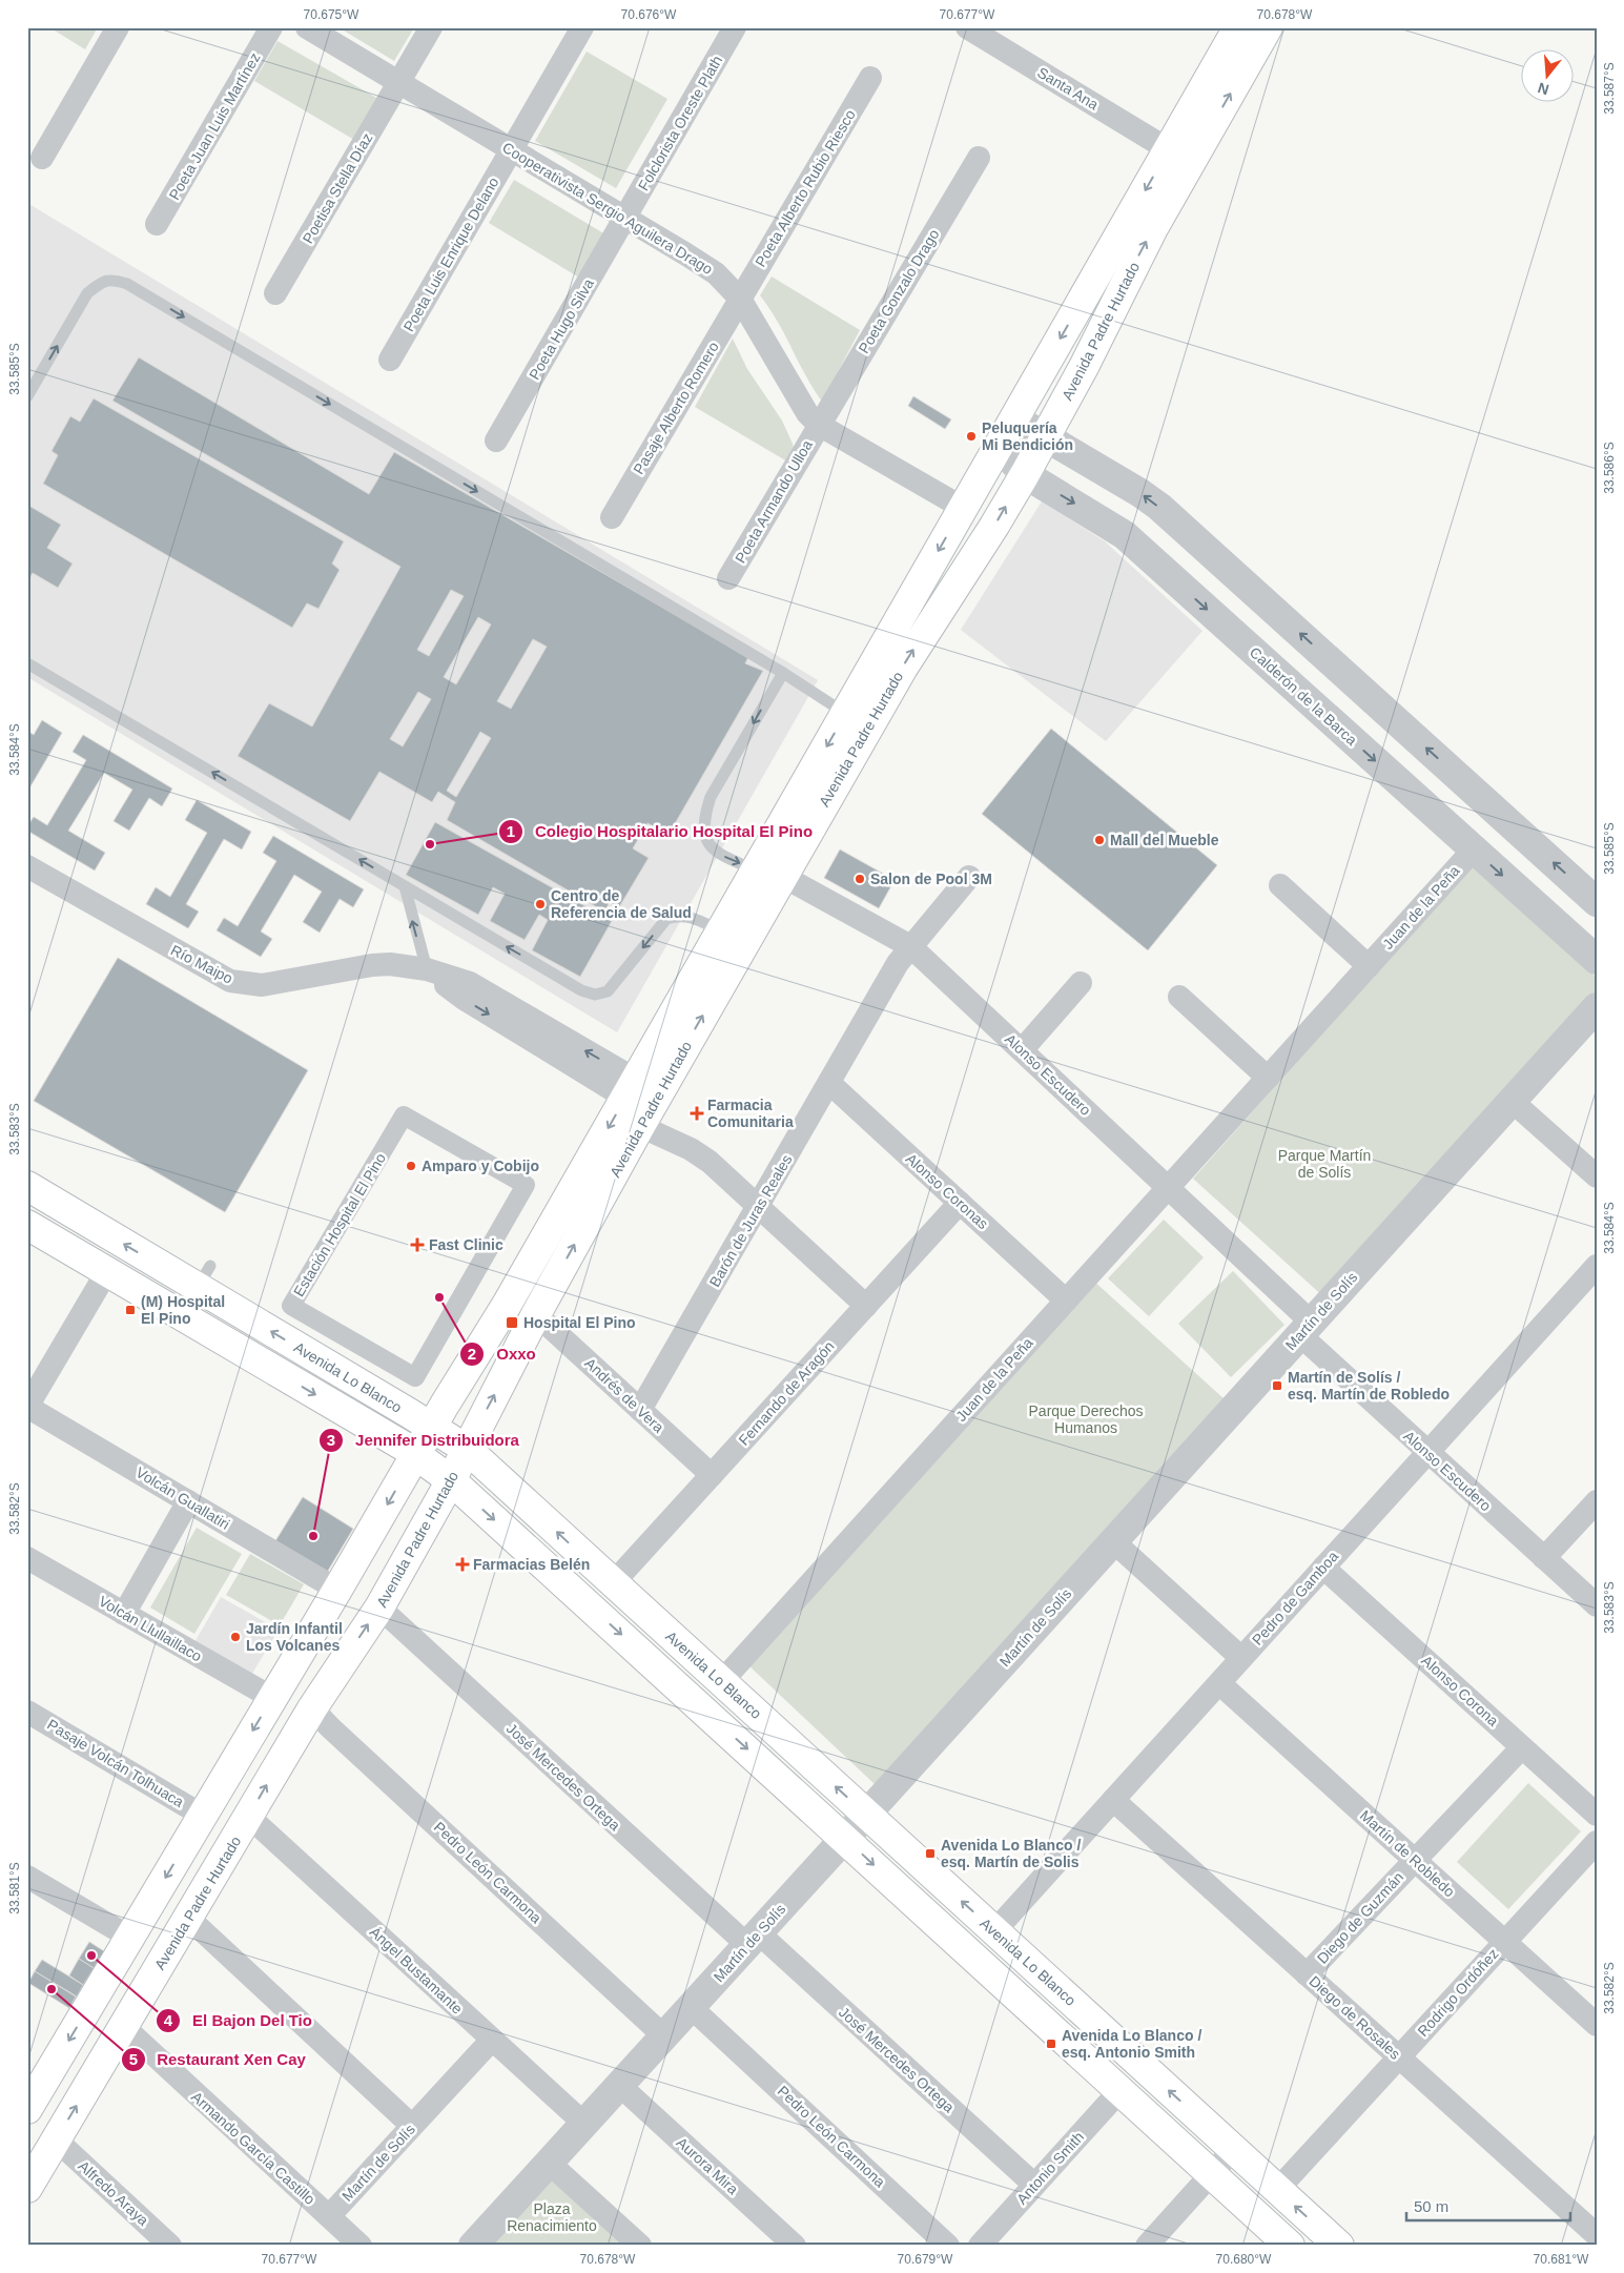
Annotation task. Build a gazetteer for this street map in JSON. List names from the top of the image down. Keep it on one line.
{"streets":{"main road":["Avenida Padre Hurtado","Avenida Lo Blanco"],"street":["Santa Ana","Folclorista Oreste Plath","Poeta Juan Luis Martínez","Poetisa Stella Díaz","Poeta Alberto Rubio Riesco","Cooperativista Sergio Aguilera Drago","Poeta Luis Enrique Delano","Poeta Gonzalo Drago","Poeta Hugo Silva","Pasaje Alberto Romero","Poeta Armando Ulloa","Calderón de la Barca","Juan de la Peña","Río Maipo","Alonso Escudero","Alonso Coronas","Barón de Juras Reales","Estación Hospital El Pino","Martín de Solís","Fernando de Aragón","Andrés de Vera","Volcán Guallatiri","Pedro de Gamboa","Volcán Llullaillaco","Alonso Corona","Pasaje Volcán Tolhuaca","José Mercedes Ortega","Martín de Robledo","Pedro León Carmona","Diego de Guzmán","Ángel Bustamante","Rodrigo Ordóñez","Diego de Rosales","Armando García Castillo","Aurora Mira","Antonio Smith","Alfredo Araya"]},"crossings":[["Santa Ana","Avenida Padre Hurtado"],["Folclorista Oreste Plath","Cooperativista Sergio Aguilera Drago"],["Folclorista Oreste Plath","Poeta Hugo Silva"],["Poetisa Stella Díaz","Cooperativista Sergio Aguilera Drago"],["Poeta Alberto Rubio Riesco","Cooperativista Sergio Aguilera Drago"],["Poeta Alberto Rubio Riesco","Pasaje Alberto Romero"],["Cooperativista Sergio Aguilera Drago","Poeta Luis Enrique Delano"],["Cooperativista Sergio Aguilera Drago","Poeta Gonzalo Drago"],["Cooperativista Sergio Aguilera Drago","Poeta Hugo Silva"],["Cooperativista Sergio Aguilera Drago","Avenida Padre Hurtado"],["Cooperativista Sergio Aguilera Drago","Pasaje Alberto Romero"],["Cooperativista Sergio Aguilera Drago","Poeta Armando Ulloa"],["Poeta Gonzalo Drago","Poeta Armando Ulloa"],["Avenida Padre Hurtado","Calderón de la Barca"],["Avenida Padre Hurtado","Río Maipo"],["Avenida Padre Hurtado","Alonso Escudero"],["Avenida Padre Hurtado","Avenida Lo Blanco"],["Avenida Padre Hurtado","Andrés de Vera"],["Avenida Padre Hurtado","Volcán Guallatiri"],["Avenida Padre Hurtado","Volcán Llullaillaco"],["Avenida Padre Hurtado","Pasaje Volcán Tolhuaca"],["Avenida Padre Hurtado","José Mercedes Ortega"],["Avenida Padre Hurtado","Pedro León Carmona"],["Avenida Padre Hurtado","Ángel Bustamante"],["Avenida Padre Hurtado","Armando García Castillo"],["Avenida Padre Hurtado","Alfredo Araya"],["Calderón de la Barca","Juan de la Peña"],["Juan de la Peña","Alonso Escudero"],["Juan de la Peña","Alonso Coronas"],["Juan de la Peña","Avenida Lo Blanco"],["Alonso Escudero","Barón de Juras Reales"],["Alonso Escudero","Martín de Solís"],["Alonso Escudero","Pedro de Gamboa"],["Alonso Coronas","Barón de Juras Reales"],["Alonso Coronas","Fernando de Aragón"],["Barón de Juras Reales","Andrés de Vera"],["Martín de Solís","Avenida Lo Blanco"],["Martín de Solís","José Mercedes Ortega"],["Martín de Solís","Pedro León Carmona"],["Martín de Solís","Ángel Bustamante"],["Martín de Solís","Armando García Castillo"],["Martín de Solís","Aurora Mira"],["Avenida Lo Blanco","Fernando de Aragón"],["Avenida Lo Blanco","Pedro de Gamboa"],["Avenida Lo Blanco","Rodrigo Ordóñez"],["Fernando de Aragón","Andrés de Vera"],["Pedro de Gamboa","Alonso Corona"],["Pedro de Gamboa","Martín de Robledo"],["Pedro de Gamboa","Diego de Rosales"],["Alonso Corona","Diego de Guzmán"],["José Mercedes Ortega","Antonio Smith"],["Martín de Robledo","Diego de Guzmán"],["Martín de Robledo","Rodrigo Ordóñez"],["Diego de Guzmán","Diego de Rosales"],["Rodrigo Ordóñez","Diego de Rosales"]],"parks":["Parque Martín de Solís","Parque Derechos Humanos","Plaza Renacimiento"],"places":{"other":["Peluquería Mi Bendición","Mall del Mueble","Colegio Hospitalario Hospital El Pino","Salon de Pool 3M","Centro de Referencia de Salud","Amparo y Cobijo","Oxxo","Jennifer Distribuidora","Jardín Infantil Los Volcanes","El Bajon Del Tio","Restaurant Xen Cay"],"health":["Farmacia Comunitaria","Fast Clinic","Farmacias Belén"],"transit":["(M) Hospital El Pino","Hospital El Pino","Martín de Solís / esq. Martín de Robledo","Avenida Lo Blanco / esq. Martín de Solis","Avenida Lo Blanco / esq. Antonio Smith"]},"scale_bar":"50 m","north":"bottom","coordinates":["70.675°W","70.676°W","70.677°W","70.678°W","33.587°S","33.585°S","33.586°S","33.584°S","33.583°S","33.582°S","33.581°S","70.679°W","70.680°W","70.681°W"]}
